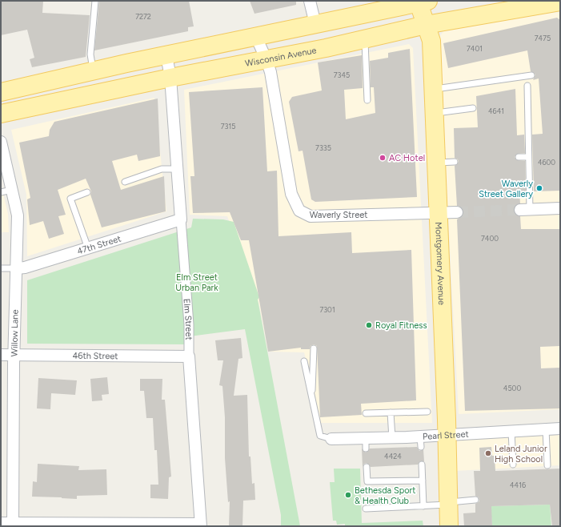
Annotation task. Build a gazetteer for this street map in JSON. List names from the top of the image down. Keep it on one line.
{"streets":{"main road":["Wisconsin Avenue","Montgomery Avenue"],"street":["Waverly Street","47th Street","Elm Street","Willow Lane","46th Street","Pearl Street"]},"crossings":[["Wisconsin Avenue","Waverly Street"],["Wisconsin Avenue","Montgomery Avenue"],["Wisconsin Avenue","Elm Street"],["Waverly Street","Montgomery Avenue"],["47th Street","Elm Street"],["47th Street","Willow Lane"],["Montgomery Avenue","Pearl Street"],["Elm Street","46th Street"],["Willow Lane","46th Street"]],"parks":["Elm Street Urban Park"],"places":["AC Hotel","Waverly Street Gallery","Royal Fitness","Leland Junior High School","Bethesda Sport & Health Club"],"house_numbers":["7272","7475","7401","7345","4641","7315","7335","4600","7400","7301","4500","4424","4416"]}
